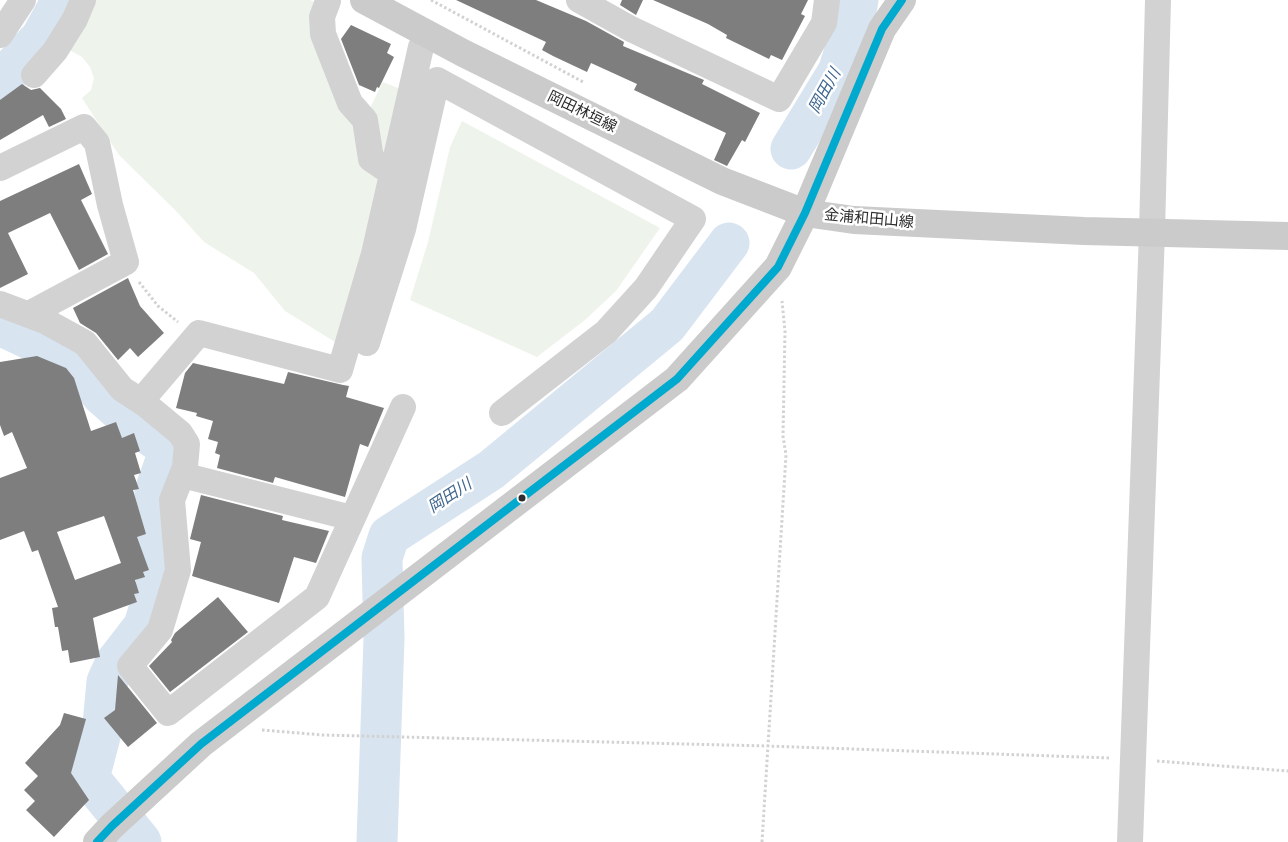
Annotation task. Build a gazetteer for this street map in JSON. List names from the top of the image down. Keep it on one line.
{"streets":{"main road":["岡田林垣線","金浦和田山線"]},"crossings":[["岡田林垣線","金浦和田山線"]],"water":["岡田川"]}
